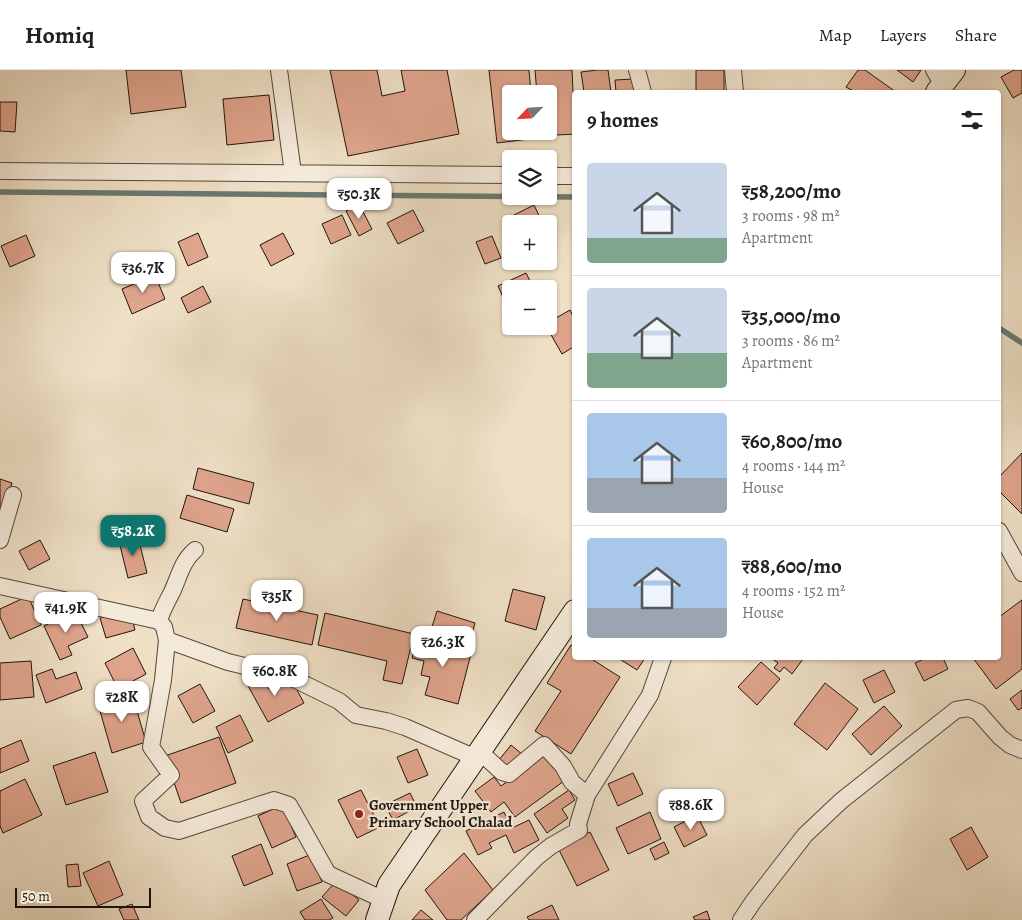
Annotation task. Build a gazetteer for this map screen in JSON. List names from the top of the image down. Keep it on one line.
{"places":["Government Upper Primary School Chalad"],"scale_bar":"50 m","north":"bottom left","page":{"header":"Homiq","nav":["Map","Layers","Share"],"map_buttons":["+","−"],"heading":"9 homes","list":[{"name":"₹58,200/mo","note":"3 rooms · 98 m² · Apartment"},{"name":"₹35,000/mo","note":"3 rooms · 86 m² · Apartment"},{"name":"₹60,800/mo","note":"4 rooms · 144 m² · House"},{"name":"₹88,600/mo","note":"4 rooms · 152 m² · House"}],"price":["₹50.3K","₹36.7K","₹58.2K","₹35K","₹41.9K","₹26.3K","₹60.8K","₹28K","₹88.6K"],"scale":"50 m"}}
